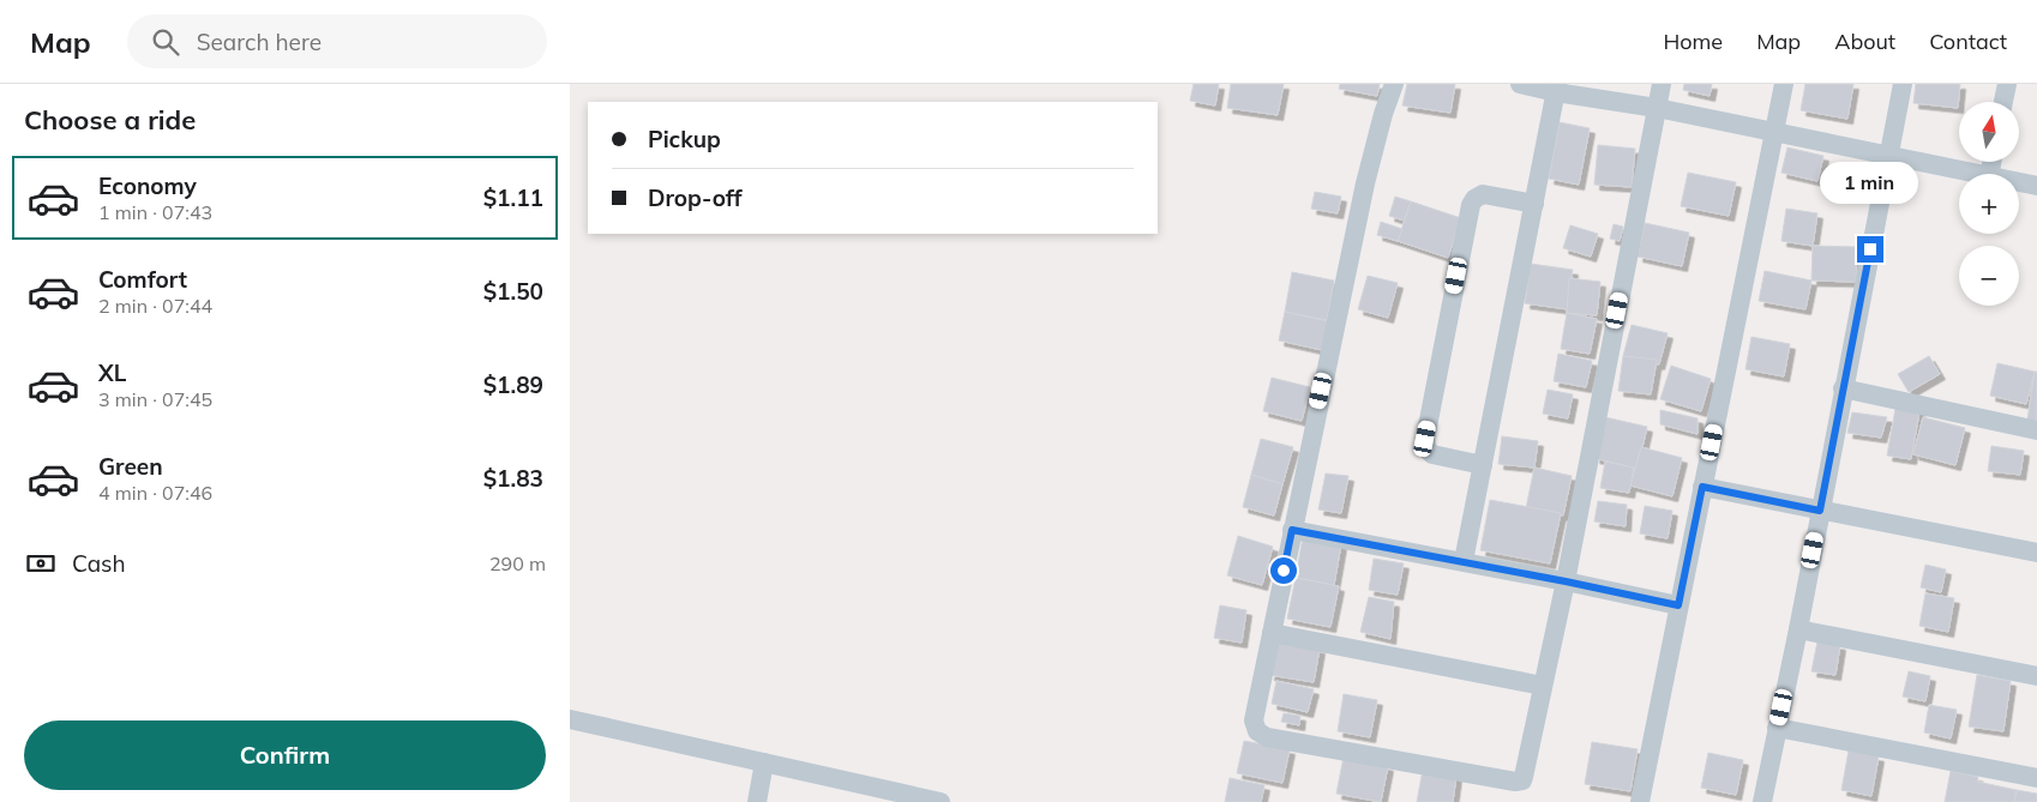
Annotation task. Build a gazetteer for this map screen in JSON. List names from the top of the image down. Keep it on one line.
{"north":"top","page":{"header":"Map","search":"Search here","nav":["Home","Map","About","Contact"],"heading":"Choose a ride","map_buttons":["+","−"],"banner":["Pickup","Drop-off"],"list":[{"name":"Economy","note":"1 min · 07:43","value":"$1.11"},{"name":"Comfort","note":"2 min · 07:44","value":"$1.50"},{"name":"XL","note":"3 min · 07:45","value":"$1.89"},{"name":"Green","note":"4 min · 07:46","value":"$1.83"}],"bubble":"1 min","pay":["Cash","290 m"],"buttons":"Confirm"}}
